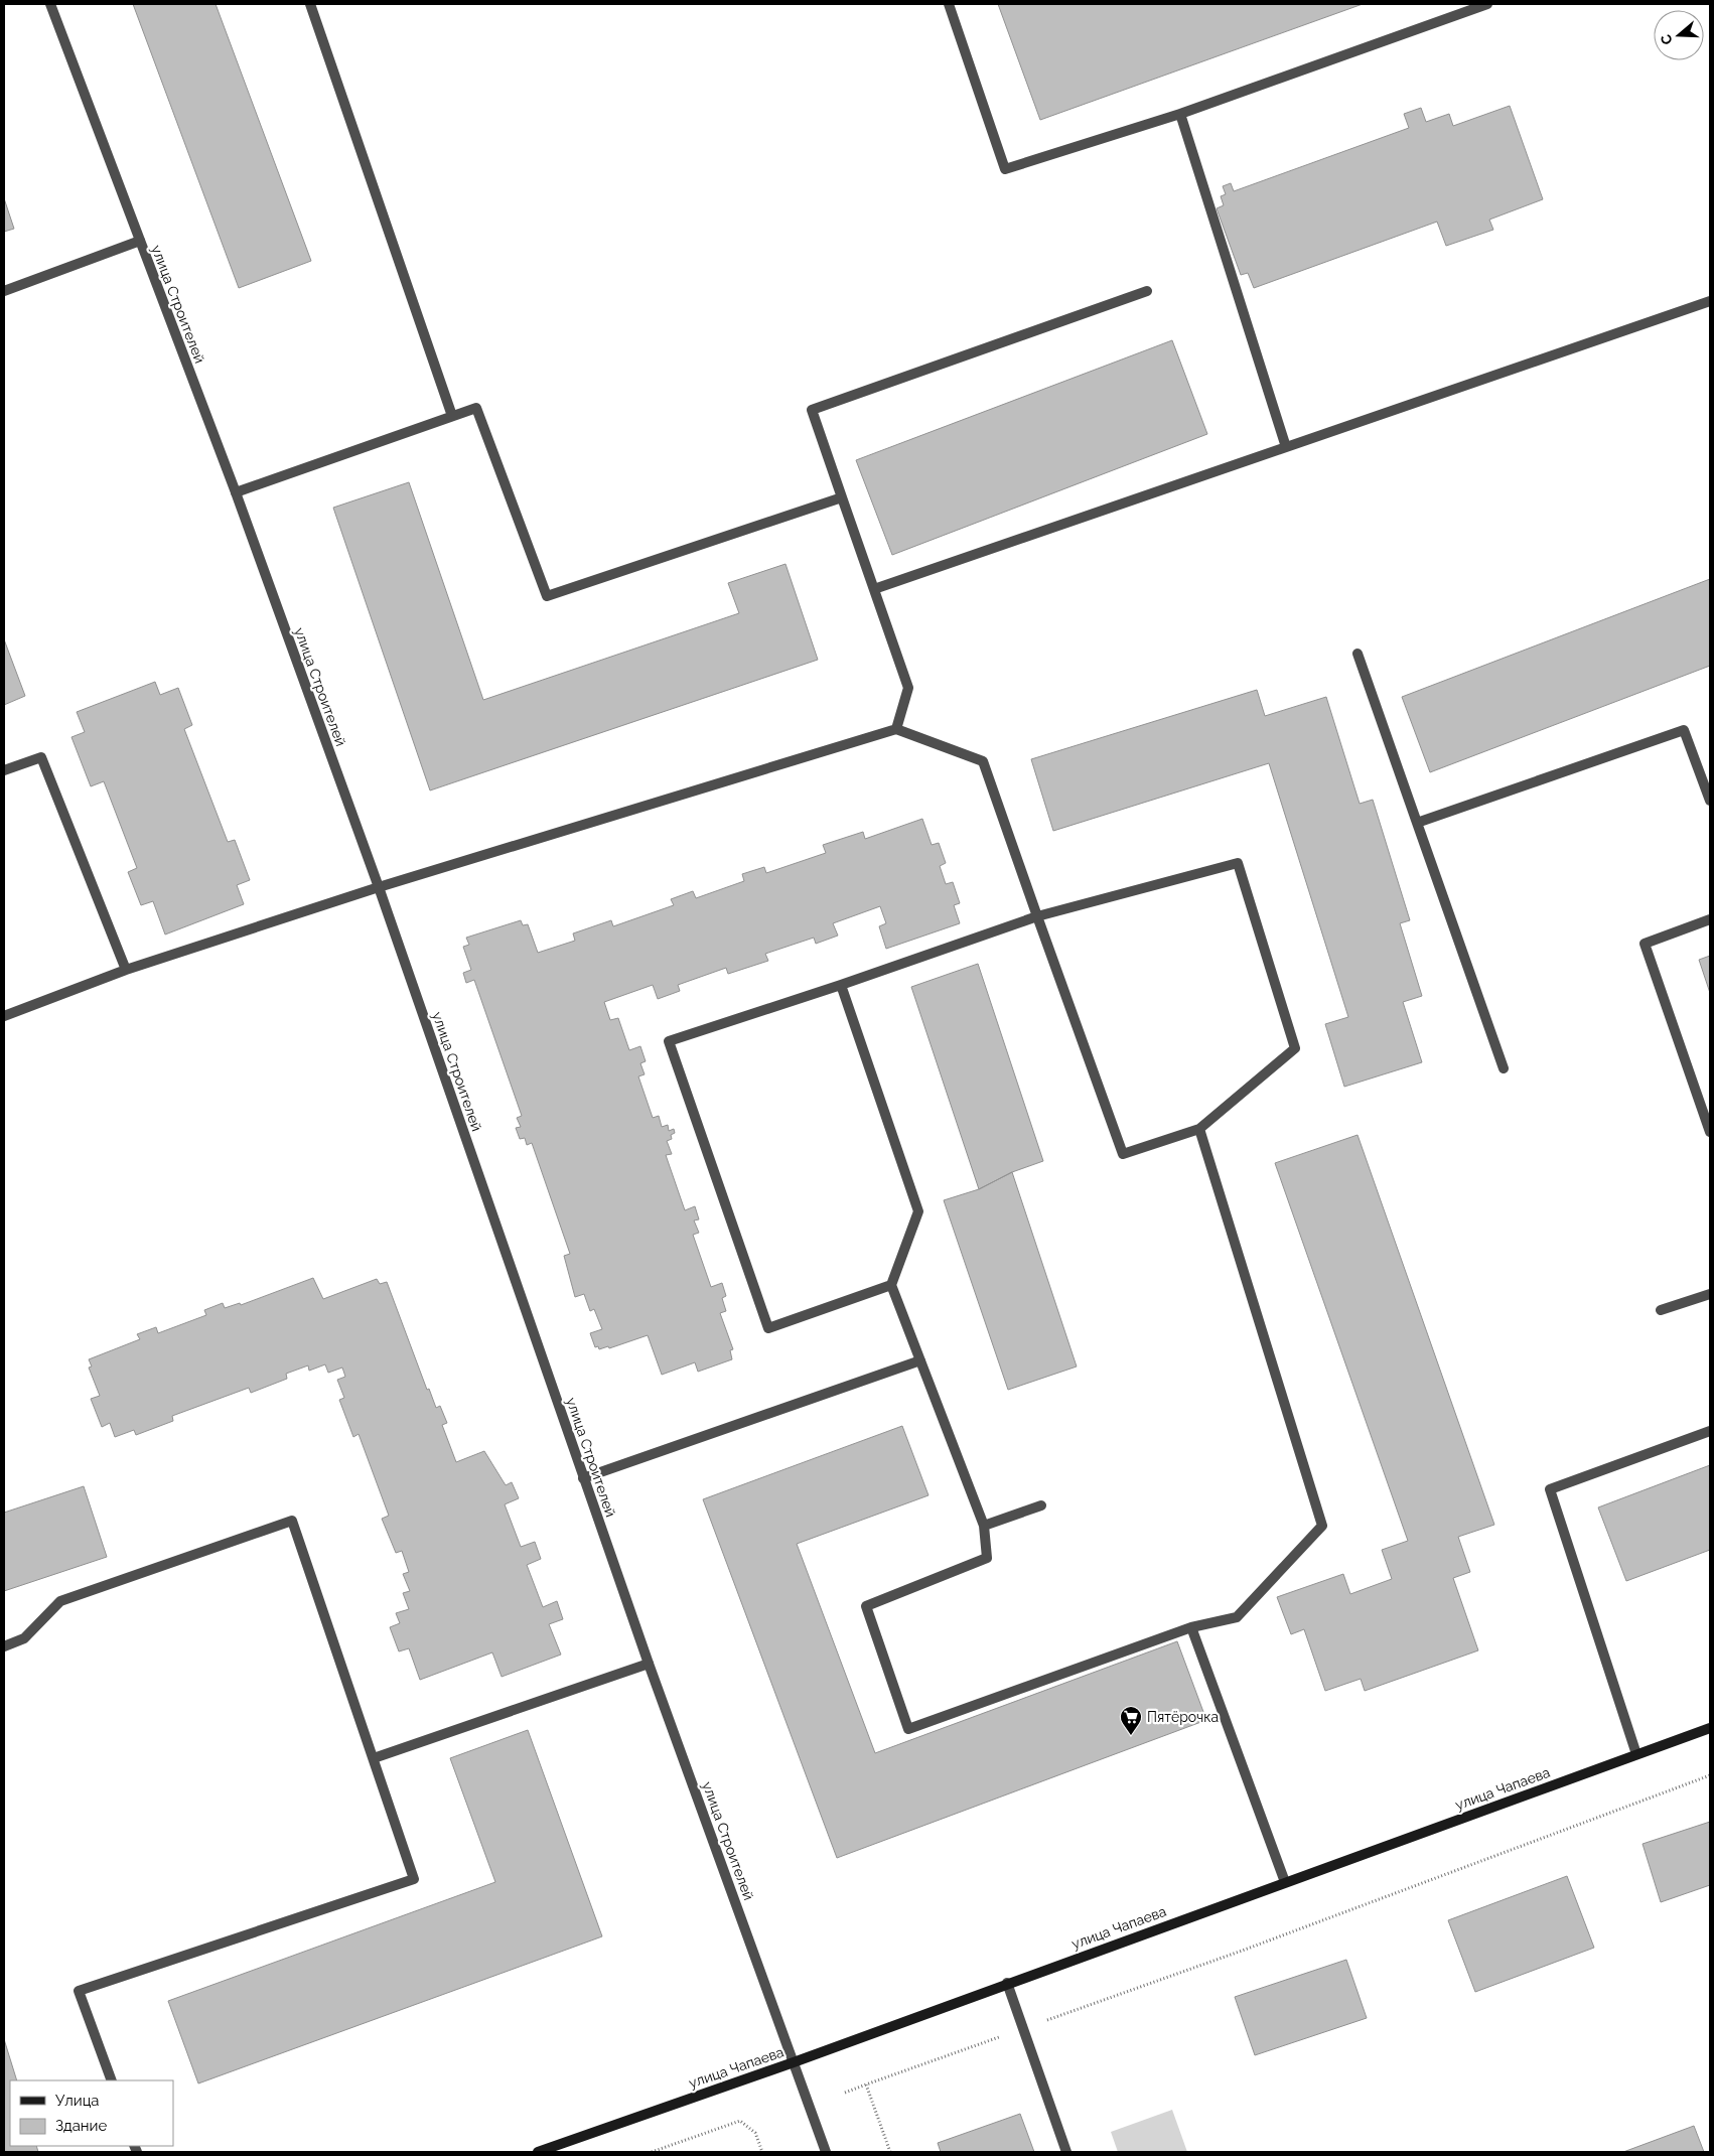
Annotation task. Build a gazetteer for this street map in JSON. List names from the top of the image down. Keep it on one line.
{"streets":{"main road":["улица Чапаева"],"street":["улица Строителей"]},"crossings":[["улица Строителей","улица Чапаева"]],"places":{"supermarket":["Пятёрочка"]},"legend":["Улица","Здание"],"north":"left"}
